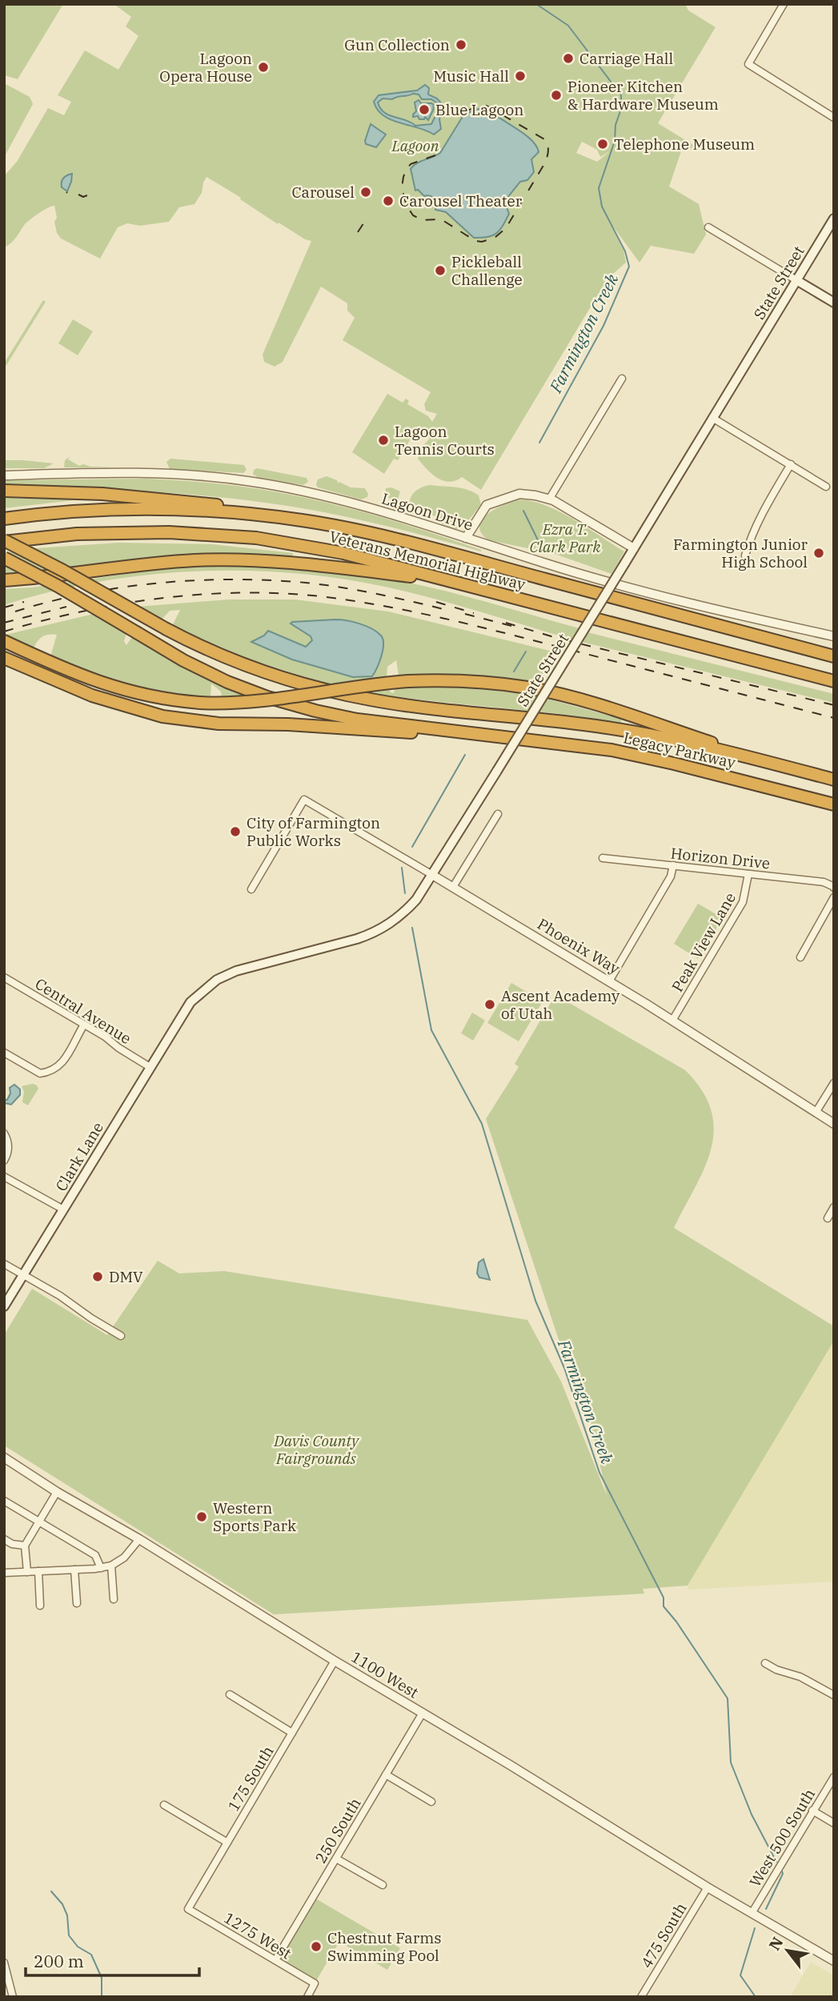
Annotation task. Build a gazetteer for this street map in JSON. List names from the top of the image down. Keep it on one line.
{"streets":{"highway":["Veterans Memorial Highway","Legacy Parkway"],"main road":["State Street","Clark Lane"],"street":["Lagoon Drive","Horizon Drive","Peak View Lane","Phoenix Way","Central Avenue","1100 West","175 South","250 South","West 500 South","1275 West","475 South"]},"crossings":[["State Street","Phoenix Way"],["State Street","Clark Lane"],["Horizon Drive","Peak View Lane"],["Peak View Lane","Phoenix Way"],["Central Avenue","Clark Lane"],["1100 West","175 South"],["1100 West","250 South"],["1100 West","West 500 South"],["1100 West","475 South"],["175 South","1275 West"],["250 South","1275 West"]],"water":["Farmington Creek"],"parks":["Lagoon","Ezra T. Clark Park","Davis County Fairgrounds"],"places":["Gun Collection","Carriage Hall","Lagoon Opera House","Music Hall","Pioneer Kitchen & Hardware Museum","Blue Lagoon","Telephone Museum","Carousel","Carousel Theater","Pickleball Challenge","Lagoon Tennis Courts","Farmington Junior High School","City of Farmington Public Works","Ascent Academy of Utah","DMV","Western Sports Park","Chestnut Farms Swimming Pool"],"scale_bar":"200 m","north":"top left"}
